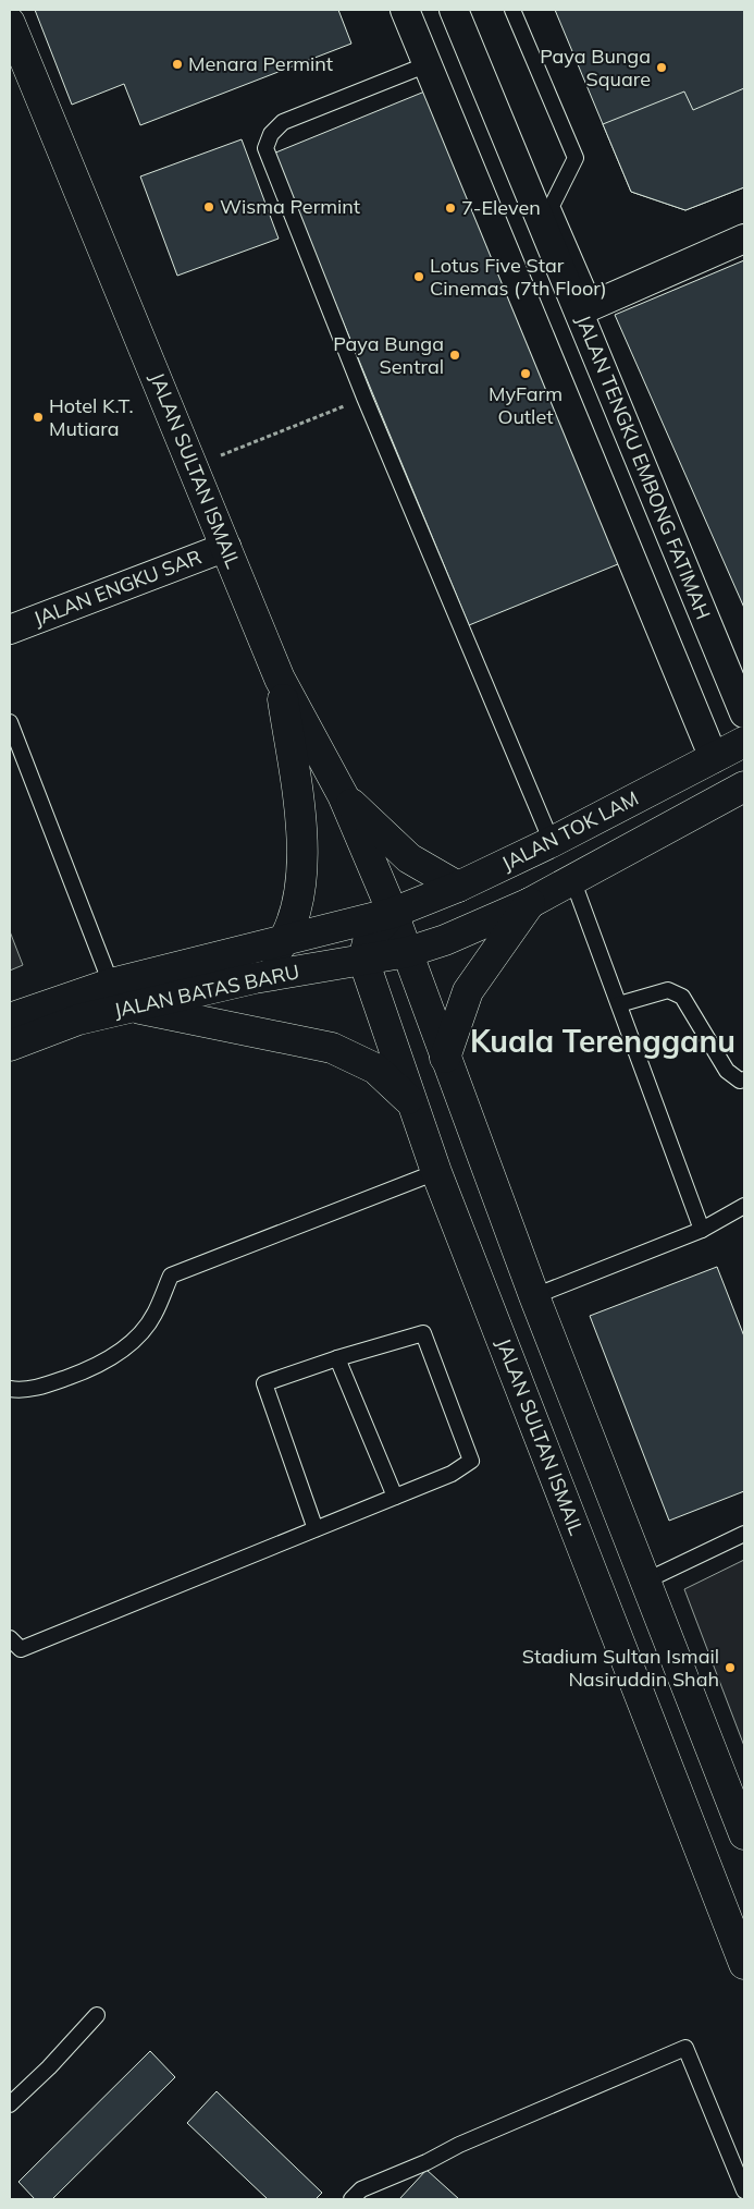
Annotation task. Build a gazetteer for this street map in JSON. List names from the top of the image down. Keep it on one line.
{"streets":{"main road":["JALAN SULTAN ISMAIL","JALAN TOK LAM","JALAN BATAS BARU"],"street":["JALAN TENGKU EMBONG FATIMAH","JALAN ENGKU SAR"]},"crossings":[["JALAN SULTAN ISMAIL","JALAN ENGKU SAR"],["JALAN SULTAN ISMAIL","JALAN TOK LAM"],["JALAN SULTAN ISMAIL","JALAN BATAS BARU"],["JALAN TOK LAM","JALAN BATAS BARU"]],"districts":["Kuala Terengganu"],"places":["Menara Permint","Paya Bunga Square","Wisma Permint","7-Eleven","Lotus Five Star Cinemas (7th Floor)","Paya Bunga Sentral","MyFarm Outlet","Hotel K.T. Mutiara","Stadium Sultan Ismail Nasiruddin Shah"]}
